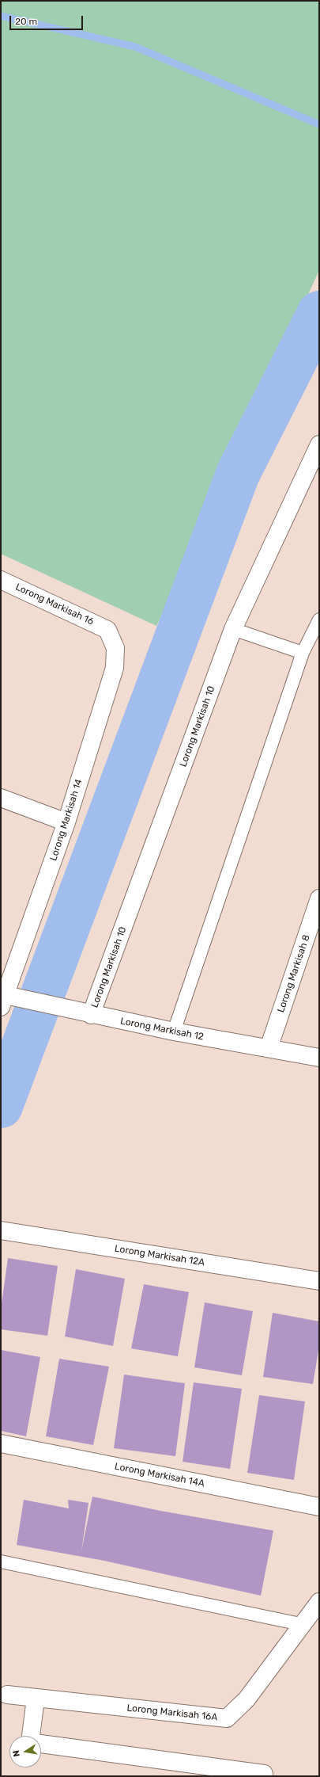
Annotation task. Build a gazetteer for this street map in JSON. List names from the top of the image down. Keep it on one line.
{"streets":{"street":["Lorong Markisah 16","Lorong Markisah 10","Lorong Markisah 14","Lorong Markisah 8","Lorong Markisah 12","Lorong Markisah 12A","Lorong Markisah 14A","Lorong Markisah 16A"]},"crossings":[["Lorong Markisah 16","Lorong Markisah 14"],["Lorong Markisah 10","Lorong Markisah 12"],["Lorong Markisah 14","Lorong Markisah 12"],["Lorong Markisah 8","Lorong Markisah 12"]],"scale_bar":"20 m","north":"left"}
